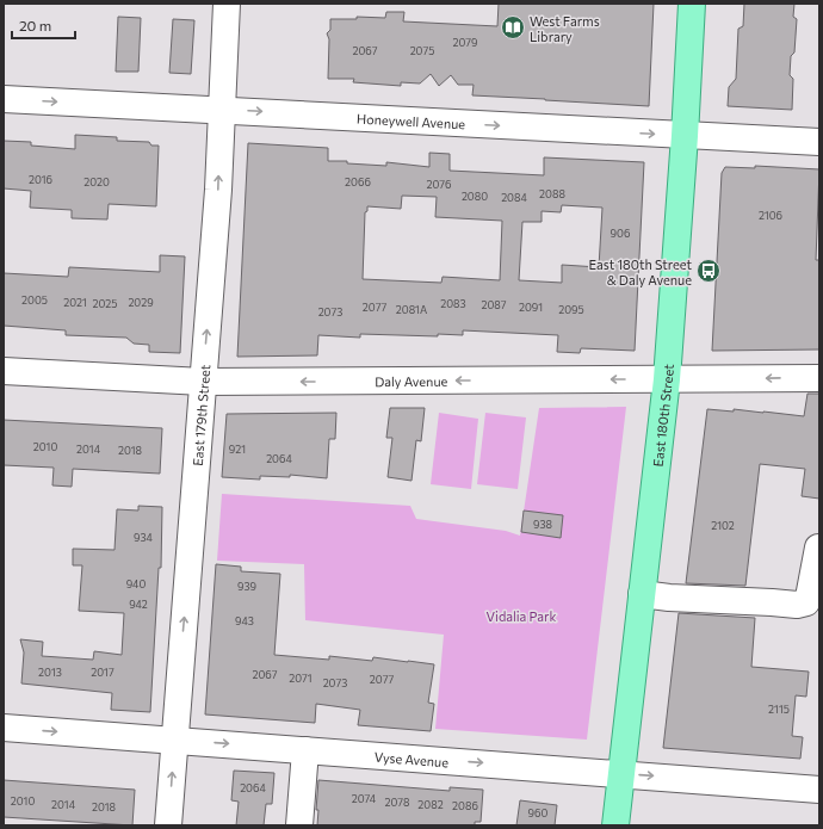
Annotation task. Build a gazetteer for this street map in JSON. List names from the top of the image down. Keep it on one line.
{"streets":{"main road":["East 180th Street"],"street":["Honeywell Avenue","Daly Avenue","East 179th Street","Vyse Avenue"]},"crossings":[["Honeywell Avenue","East 179th Street"],["Honeywell Avenue","East 180th Street"],["Daly Avenue","East 179th Street"],["Daly Avenue","East 180th Street"],["East 179th Street","Vyse Avenue"],["East 180th Street","Vyse Avenue"]],"one_way":["Honeywell Avenue","Daly Avenue","East 179th Street","Vyse Avenue"],"parks":["Vidalia Park"],"places":{"library":["West Farms Library"],"bus stop":["East 180th Street & Daly Avenue"]},"house_numbers":["2079","2067","2075","2016","2020","2066","2076","2088","2080","2084","2106","906","2005","2021","2029","2025","2083","2087","2077","2091","2081A","2095","2073","2010","2014","921","2018","2064","938","2102","934","940","939","942","943","2013","2017","2067","2071","2077","2073","2115","2064","2074","2010","2078","2014","2082","2086","2018","960"],"scale_bar":"20 m"}
